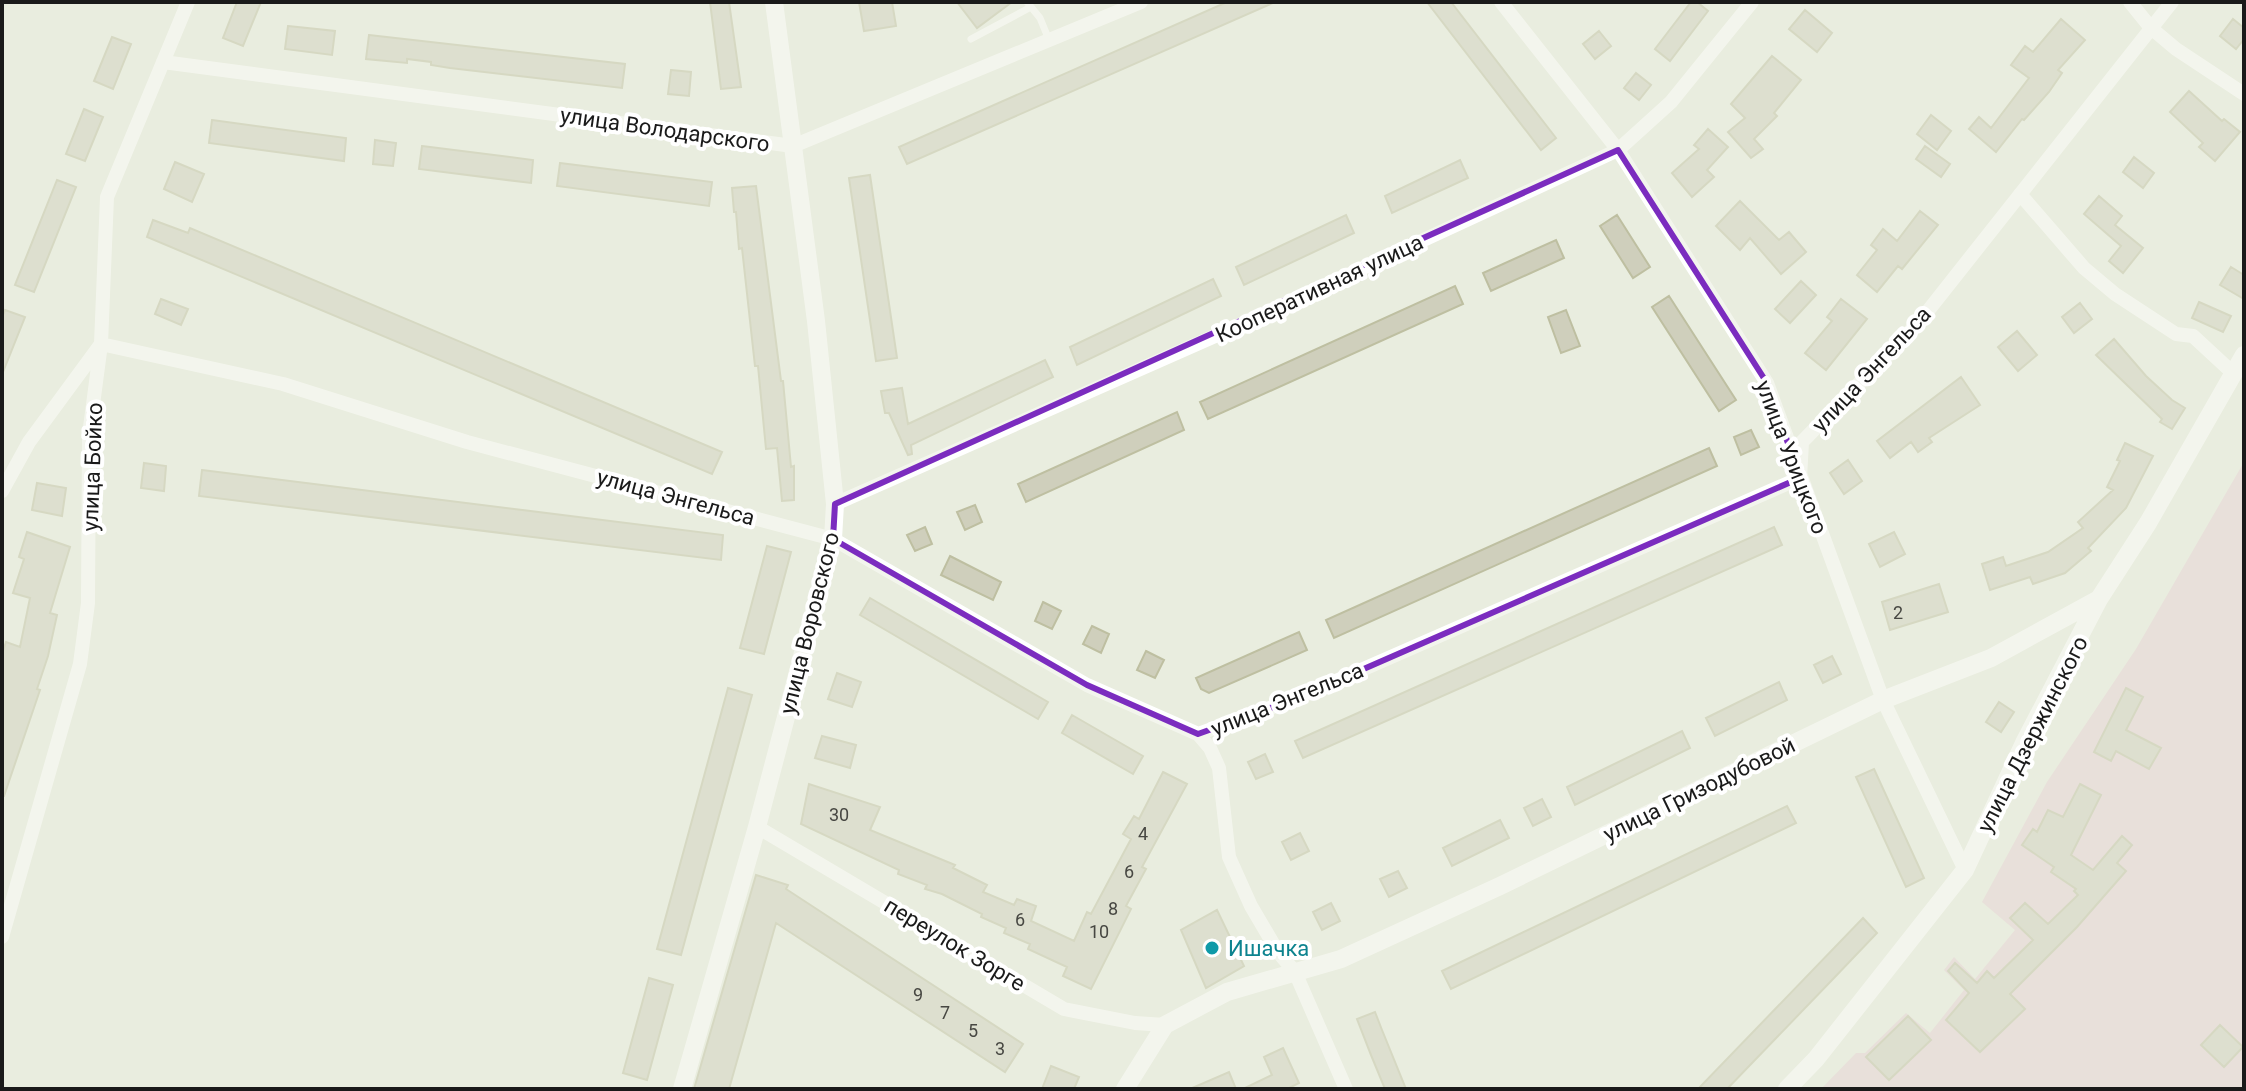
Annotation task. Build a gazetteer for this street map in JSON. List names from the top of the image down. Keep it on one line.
{"streets":{"street":["улица Володарского","Кооперативная улица","улица Энгельса","улица Урицкого","улица Бойко","улица Воровского","улица Дзержинского","улица Гризодубовой","переулок Зорге"]},"crossings":[["улица Володарского","улица Бойко"],["улица Володарского","улица Воровского"],["Кооперативная улица","улица Урицкого"],["Кооперативная улица","улица Воровского"],["улица Энгельса","улица Урицкого"],["улица Энгельса","улица Бойко"],["улица Энгельса","улица Воровского"],["улица Урицкого","улица Дзержинского"],["улица Урицкого","улица Гризодубовой"],["улица Воровского","переулок Зорге"],["улица Дзержинского","улица Гризодубовой"],["улица Гризодубовой","переулок Зорге"]],"places":["Ишачка"],"house_numbers":["2","30","4","6","8","6","10","9","7","5","3"]}
